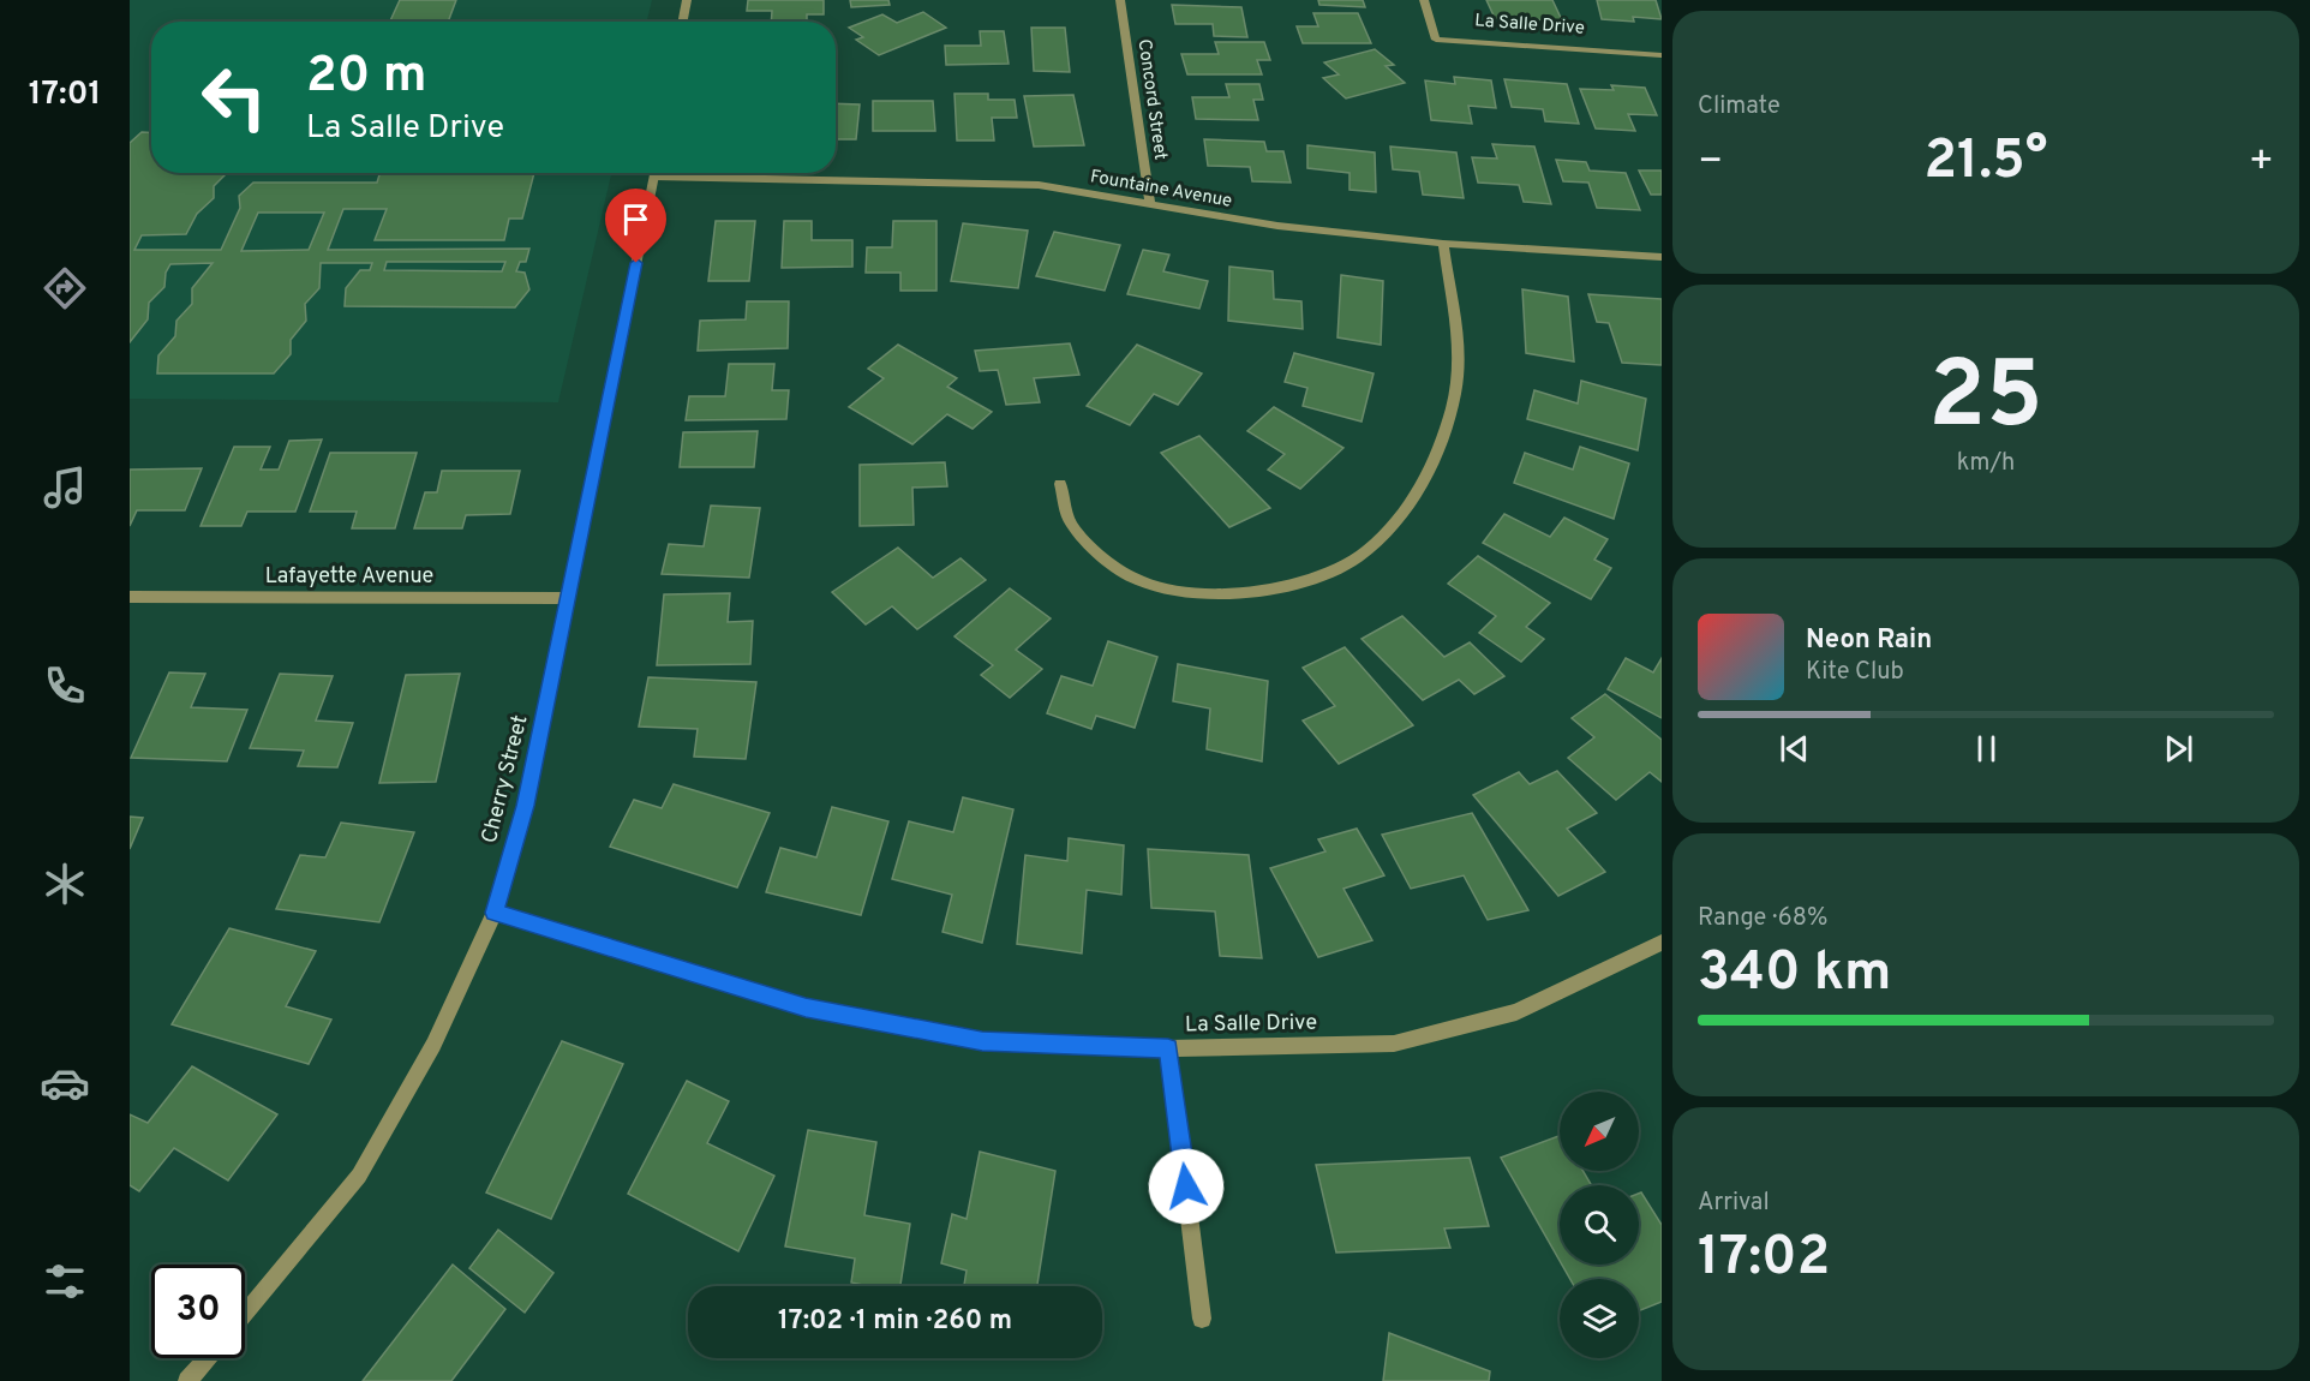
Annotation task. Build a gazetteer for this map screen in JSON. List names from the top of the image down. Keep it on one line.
{"streets":{"street":["La Salle Drive","Concord Street","Fountaine Avenue","Lafayette Avenue","Cherry Street"]},"crossings":[["La Salle Drive","Cherry Street"],["Concord Street","Fountaine Avenue"],["Lafayette Avenue","Cherry Street"]],"north":"bottom left","page":{"tabs":"17:01","tile":["Climate",["25","km/h"],["Range · 68%","340 km"],["Arrival","17:02"]],"turn":["20 m","La Salle Drive"],"heat":["−","21.5°","+"],"song":["Neon Rain","Kite Club"],"limit":"30","trip":"17:02 · 1 min · 260 m"}}
